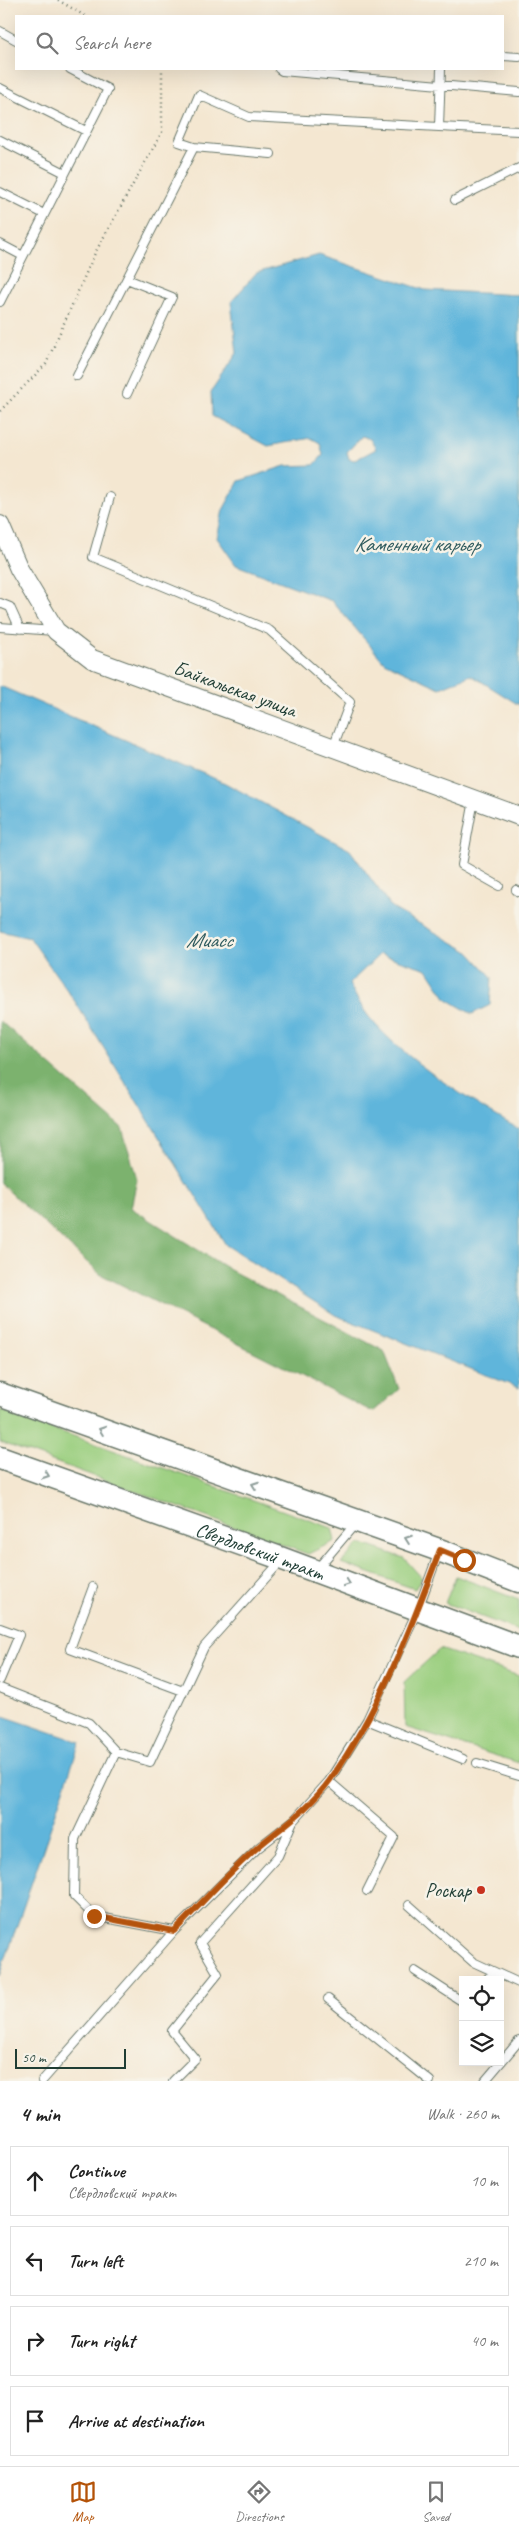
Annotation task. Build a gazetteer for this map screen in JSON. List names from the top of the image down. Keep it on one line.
{"streets":{"main road":["Свердловский тракт"],"street":["Байкальская улица"]},"water":["Каменный карьер","Миасс"],"places":["Роскар"],"scale_bar":"50 m","page":{"search":"Search here","scale":"50 m","heading":["4 min","Walk · 260 m"],"list":[["Continue","Свердловский тракт","10 m"],["Turn left","210 m"],["Turn right","40 m"],"Arrive at destination"],"nav":["Map","Directions","Saved"]}}
